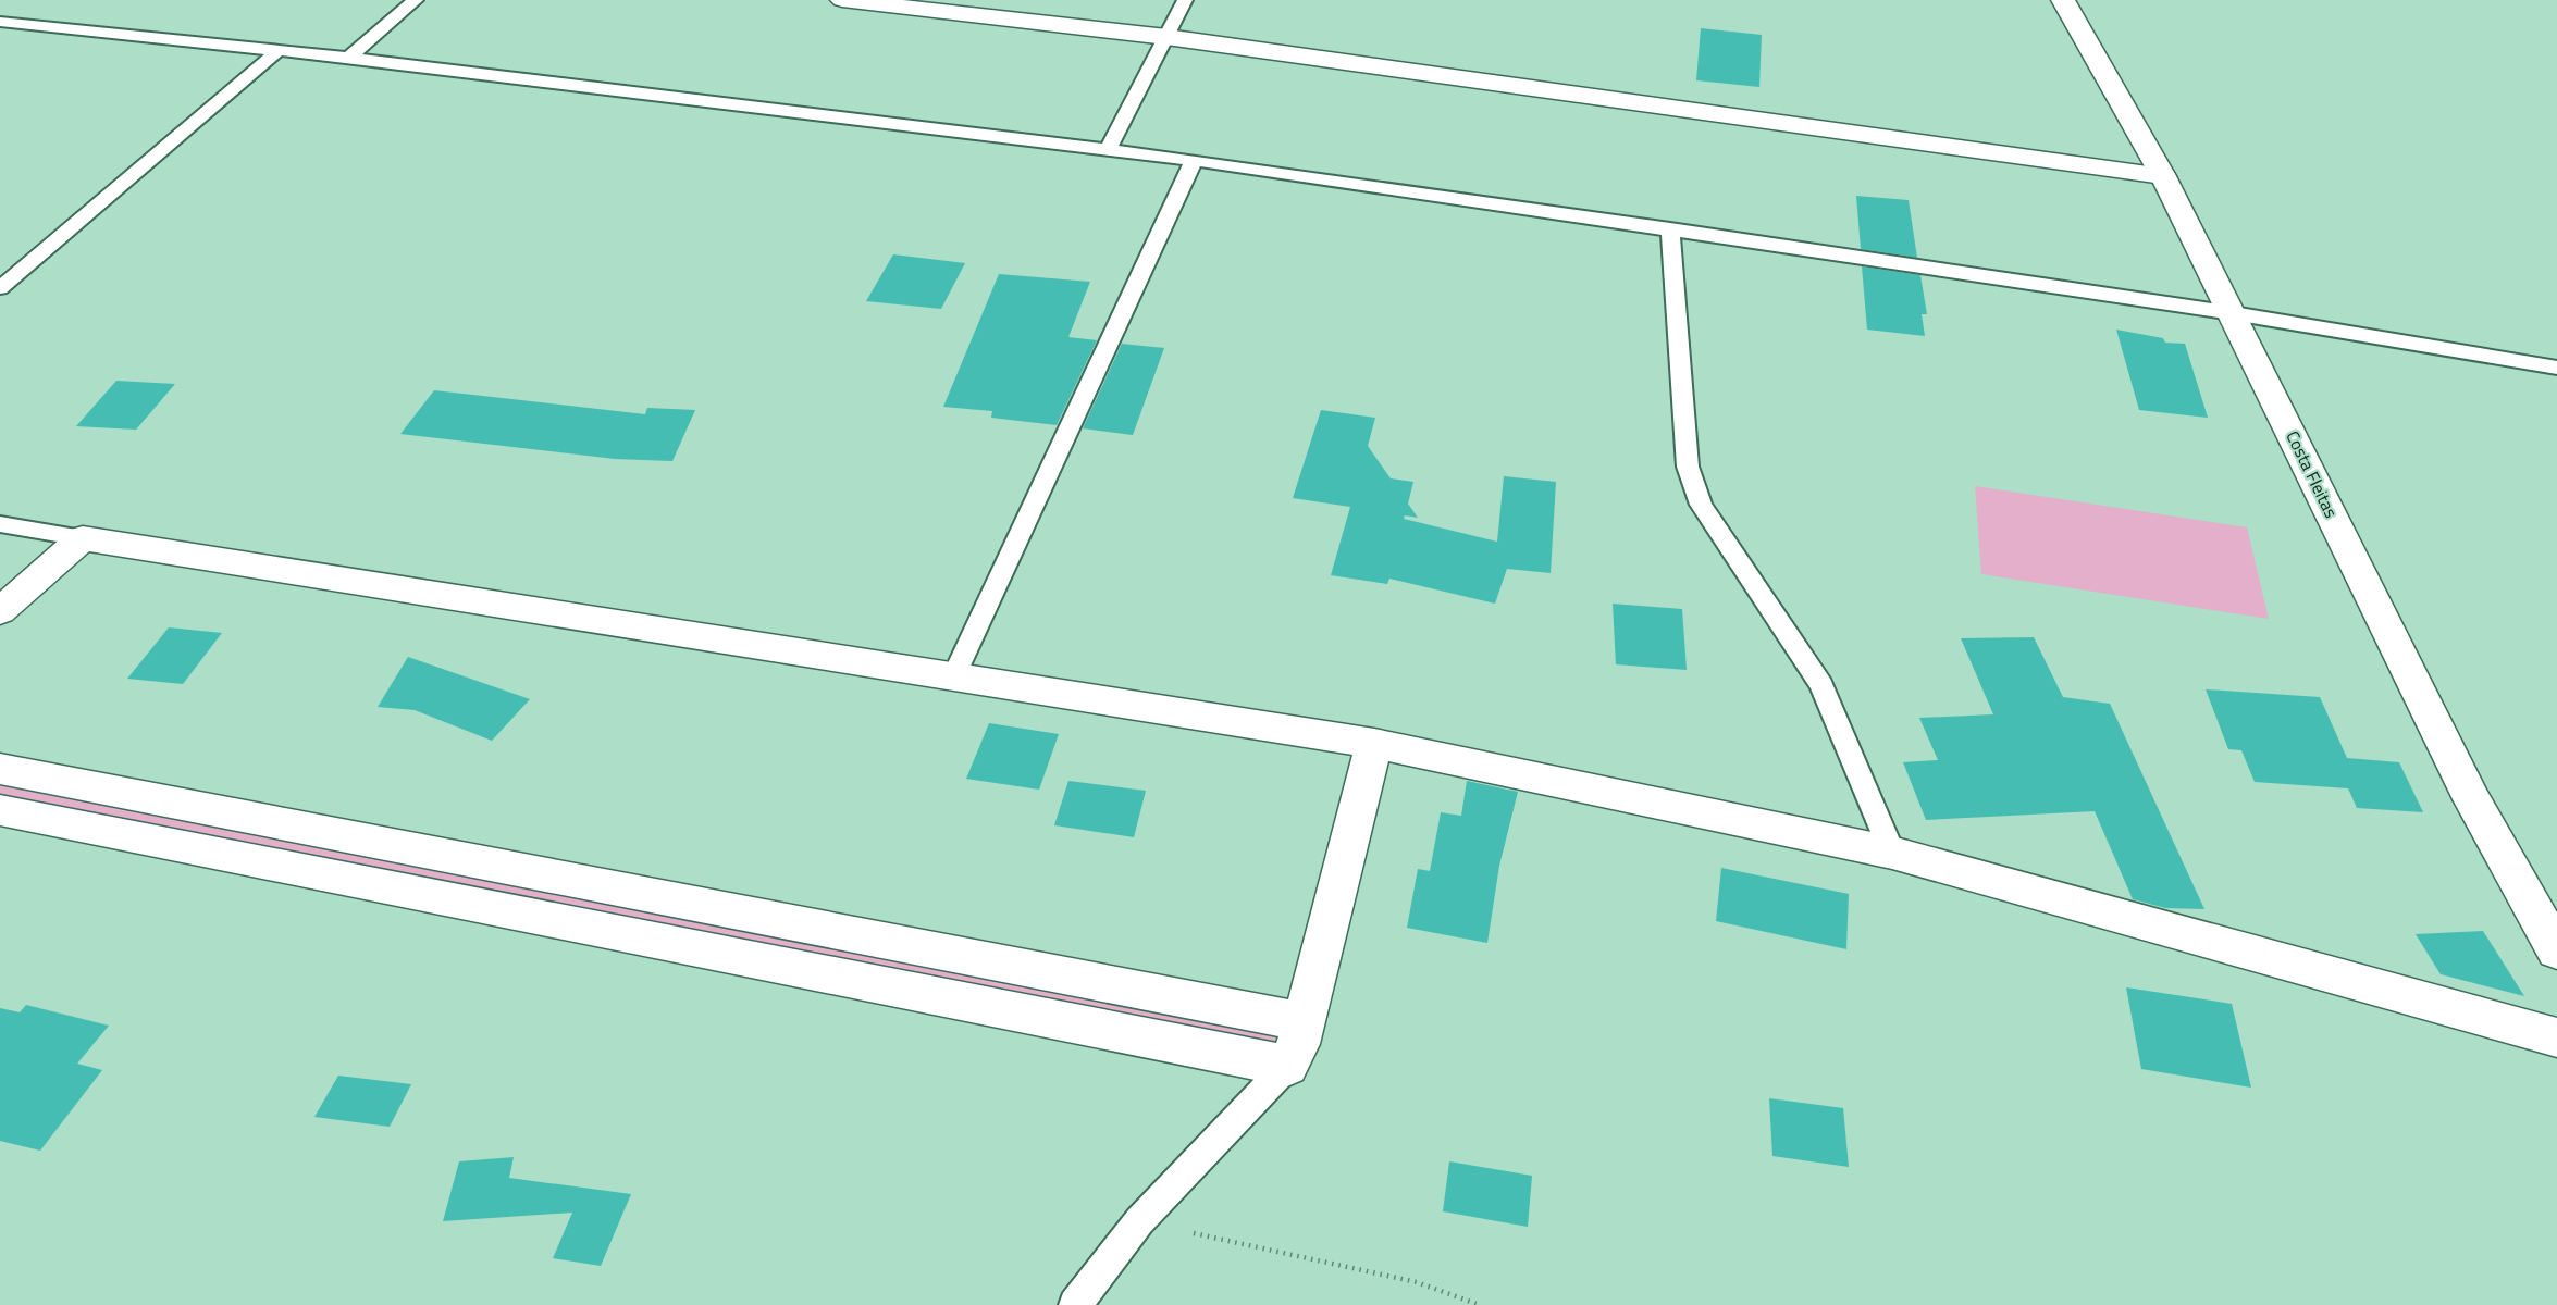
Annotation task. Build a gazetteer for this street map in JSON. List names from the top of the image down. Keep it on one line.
{"streets":{"street":["Costa Fleitas"]}}
